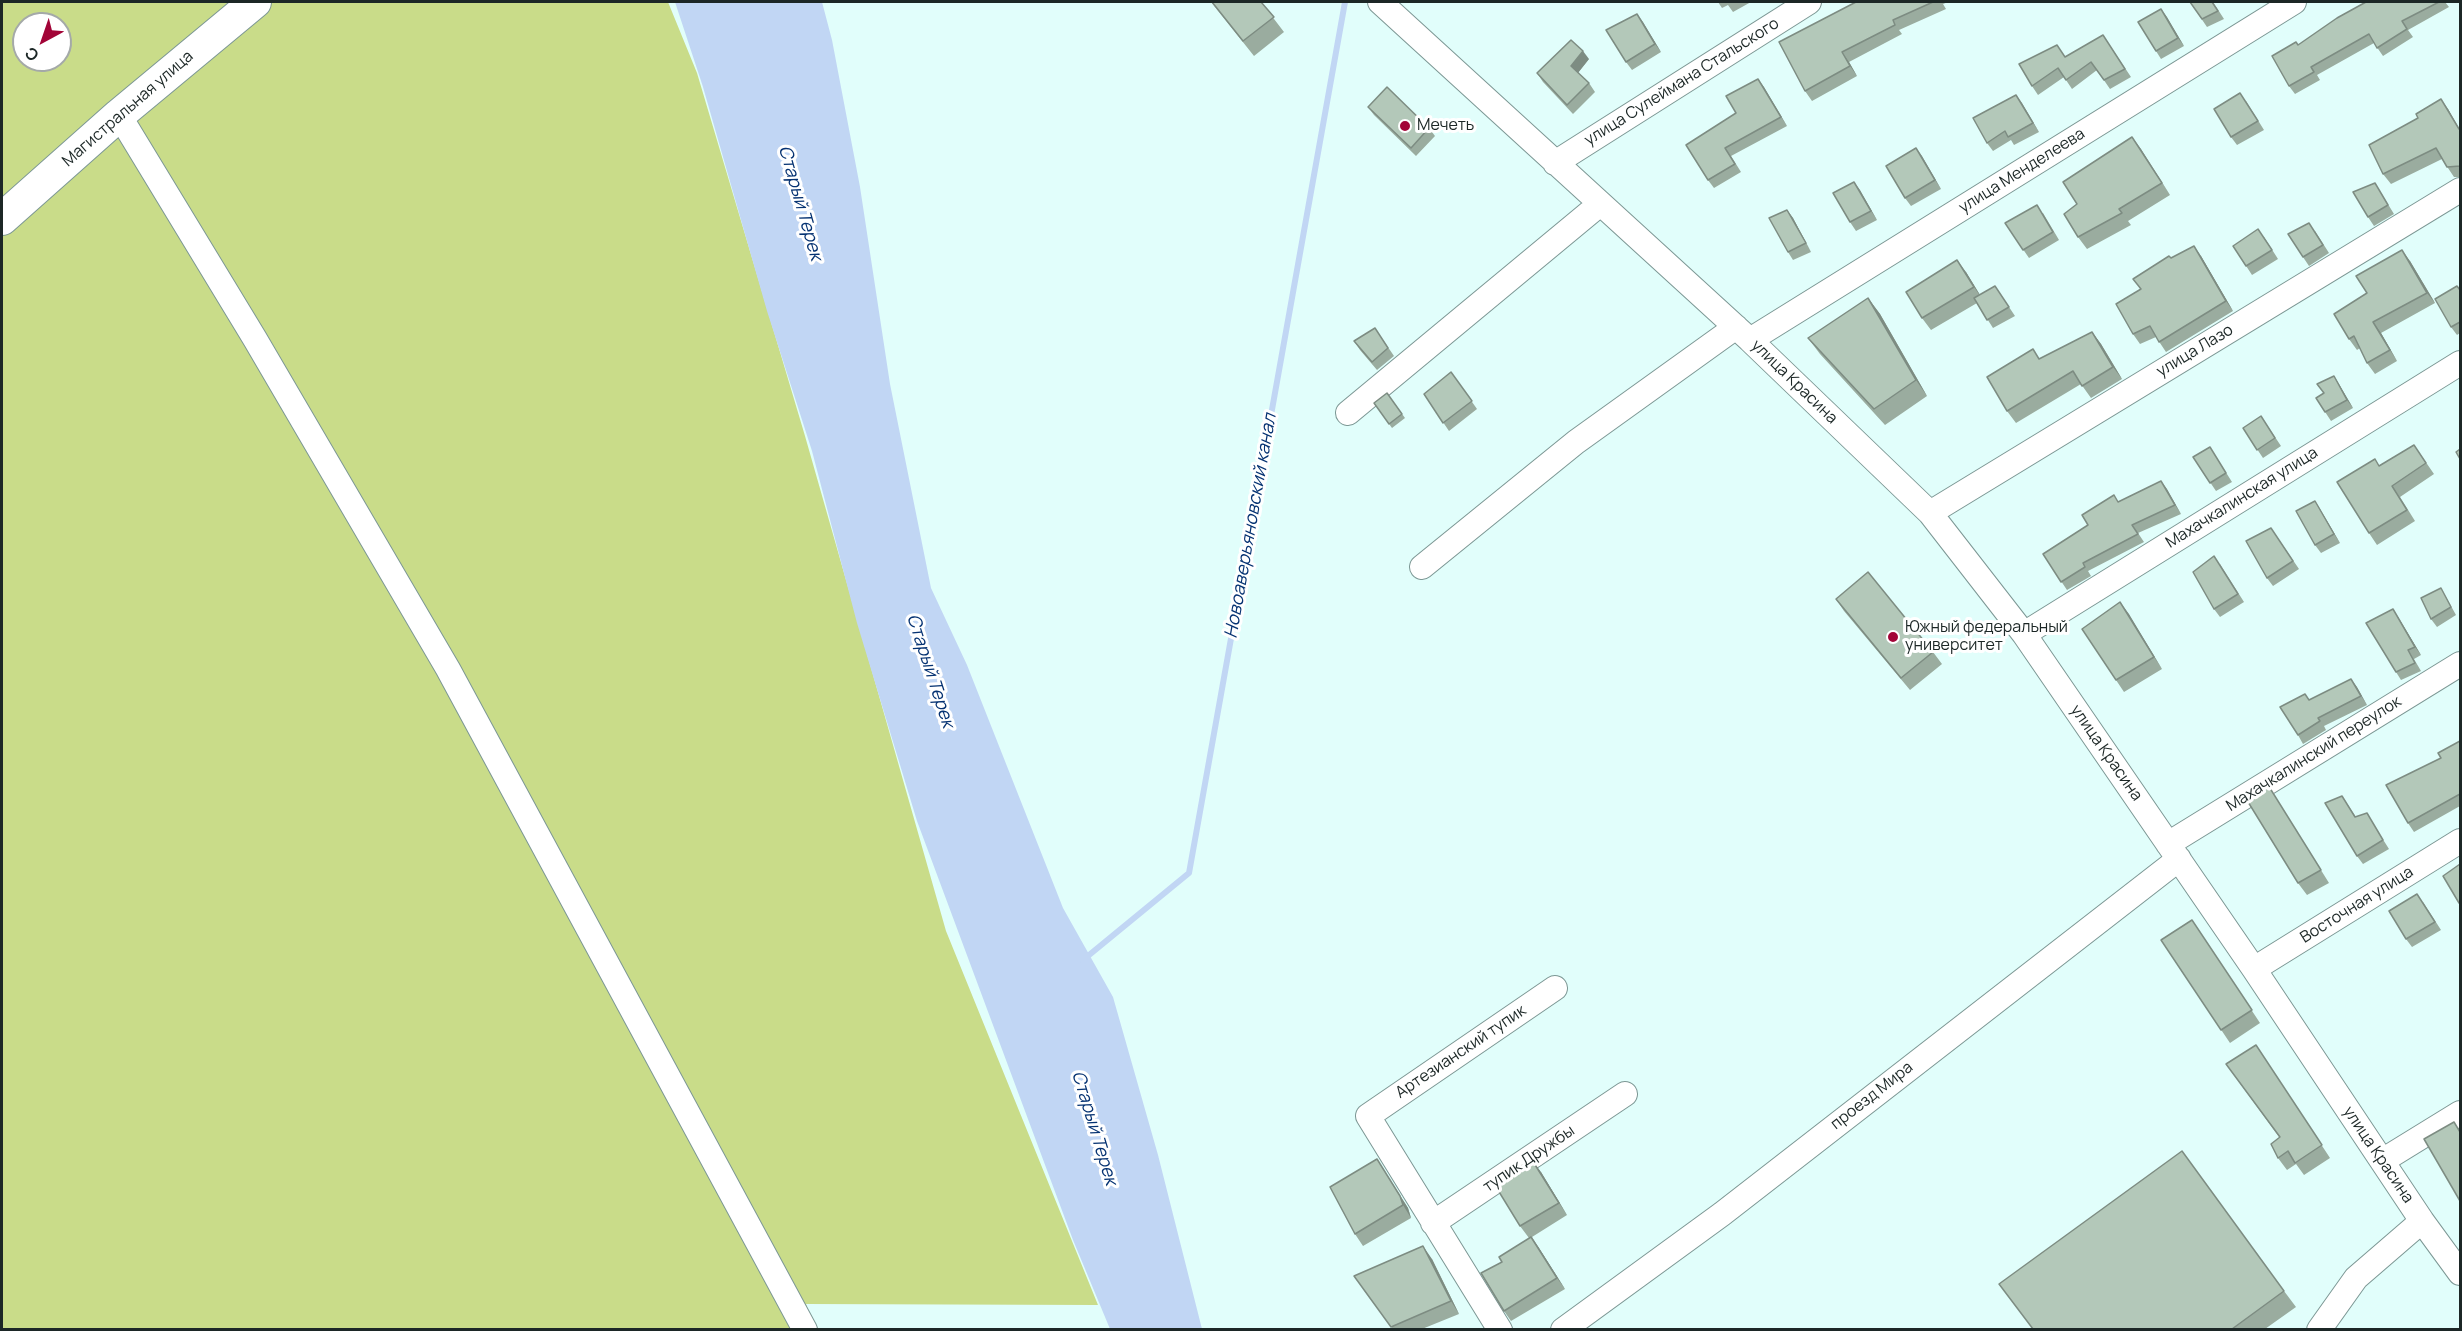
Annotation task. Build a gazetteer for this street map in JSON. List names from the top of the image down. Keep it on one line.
{"streets":{"main road":["Магистральная улица"],"street":["улица Сулеймана Стальского","улица Менделеева","улица Лазо","улица Красина","Махачкалинская улица","Махачкалинский переулок","Восточная улица","Артезианский тупик","проезд Мира","тупик Дружбы"]},"crossings":[["улица Сулеймана Стальского","улица Красина"],["улица Менделеева","улица Красина"],["улица Лазо","улица Красина"],["улица Красина","Махачкалинская улица"],["улица Красина","Махачкалинский переулок"],["улица Красина","Восточная улица"],["улица Красина","проезд Мира"],["Махачкалинский переулок","проезд Мира"],["Артезианский тупик","тупик Дружбы"]],"water":["Старый Терек","Новоаверьяновский канал"],"places":["Мечеть","Южный федеральный университет"],"north":"bottom left"}
